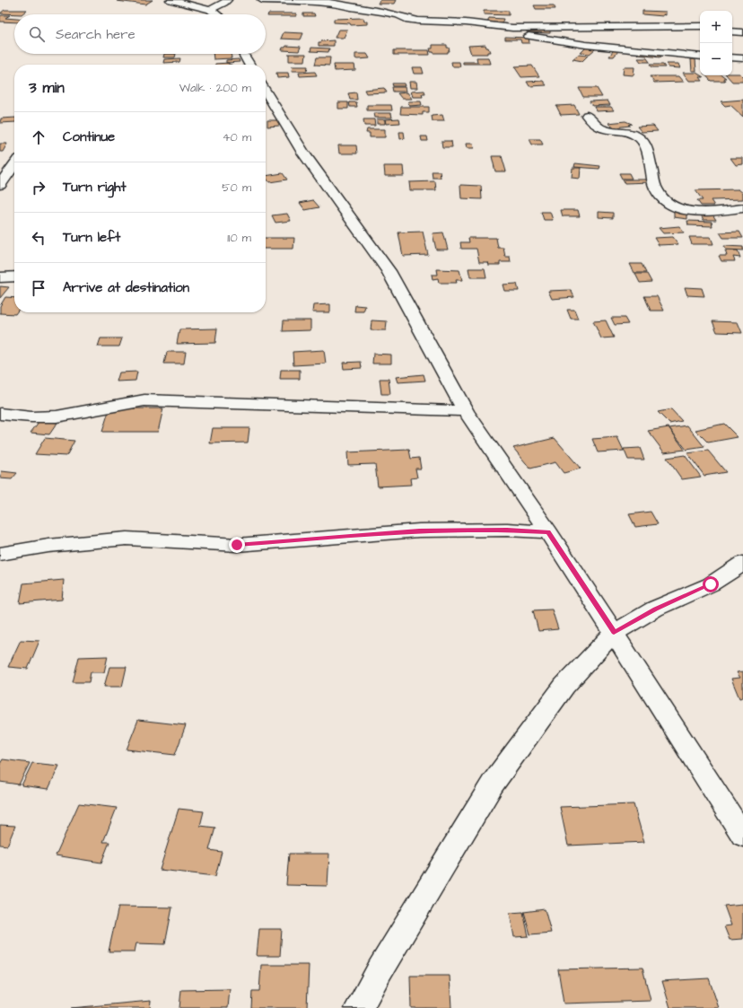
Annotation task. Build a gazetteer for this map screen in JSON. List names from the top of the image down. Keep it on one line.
{"page":{"map_buttons":["+","−"],"search":"Search here","heading":["3 min","Walk · 200 m"],"list":[["Continue","40 m"],["Turn right","50 m"],["Turn left","110 m"],"Arrive at destination"]}}
